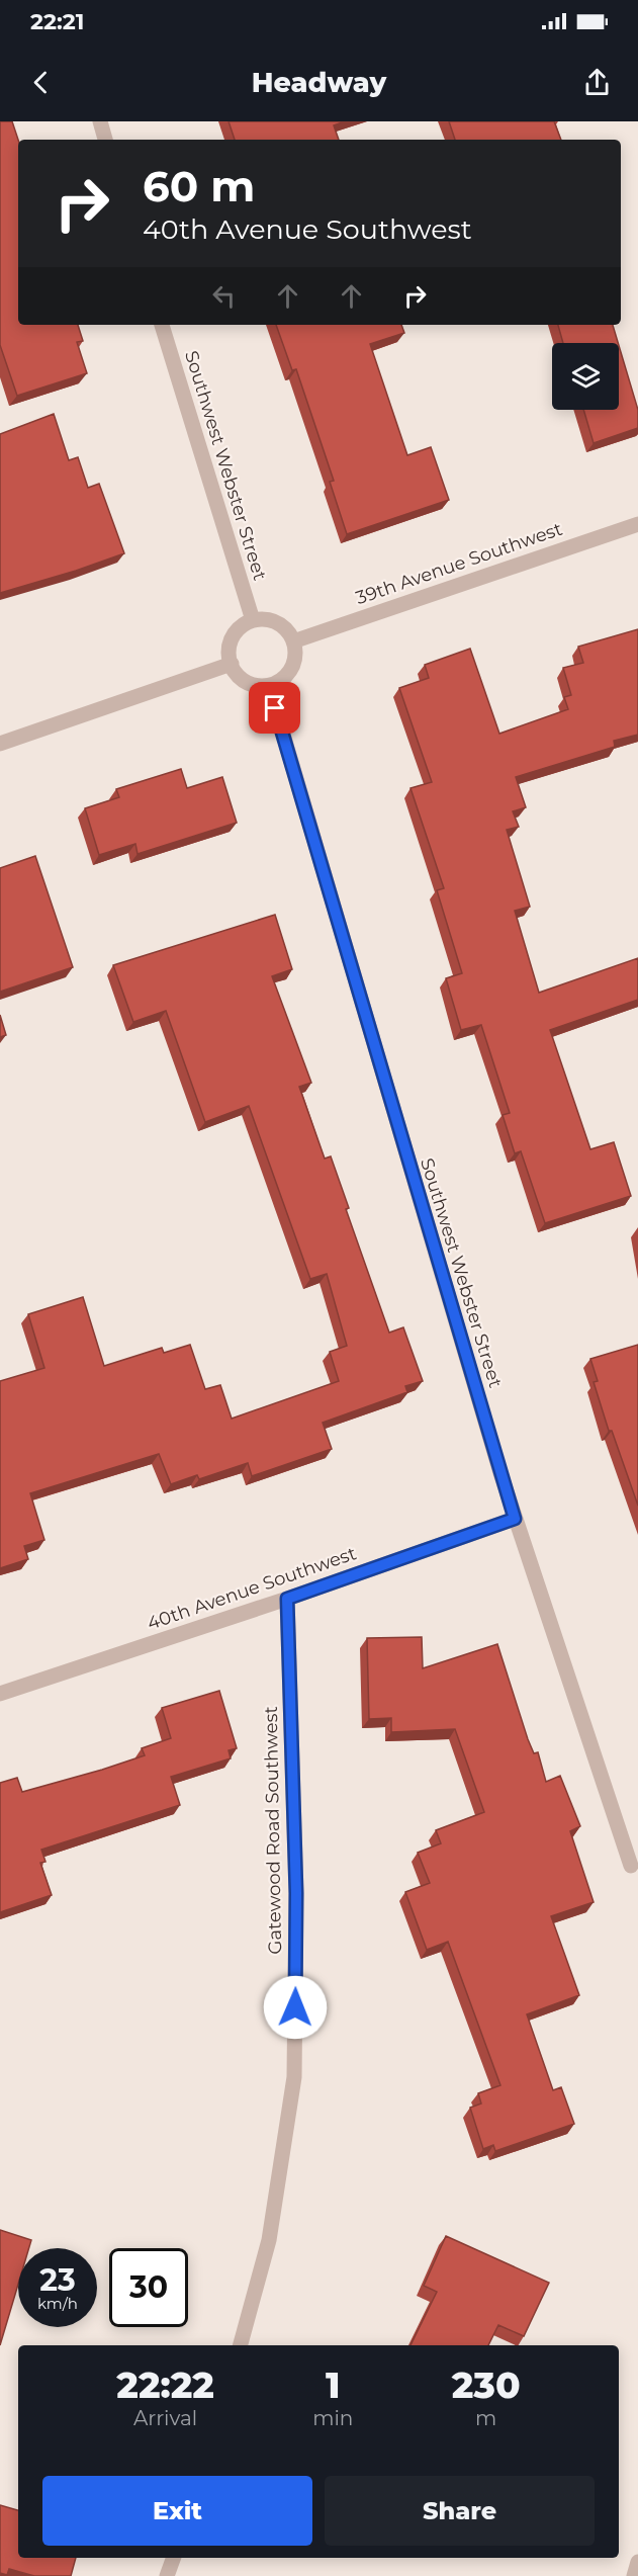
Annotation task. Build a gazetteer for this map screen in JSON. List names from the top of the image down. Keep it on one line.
{"streets":{"street":["Southwest Webster Street","39th Avenue Southwest","40th Avenue Southwest","Gatewood Road Southwest"]},"crossings":[["Southwest Webster Street","39th Avenue Southwest"],["Southwest Webster Street","40th Avenue Southwest"],["40th Avenue Southwest","Gatewood Road Southwest"]],"page":{"status":"22:21","header":"Headway","turn":["60 m","40th Avenue Southwest"],"speed":"23 km/h","limit":"30","eta":["22:22","Arrival","1","min","230","m"],"buttons":["Exit","Share"]}}
